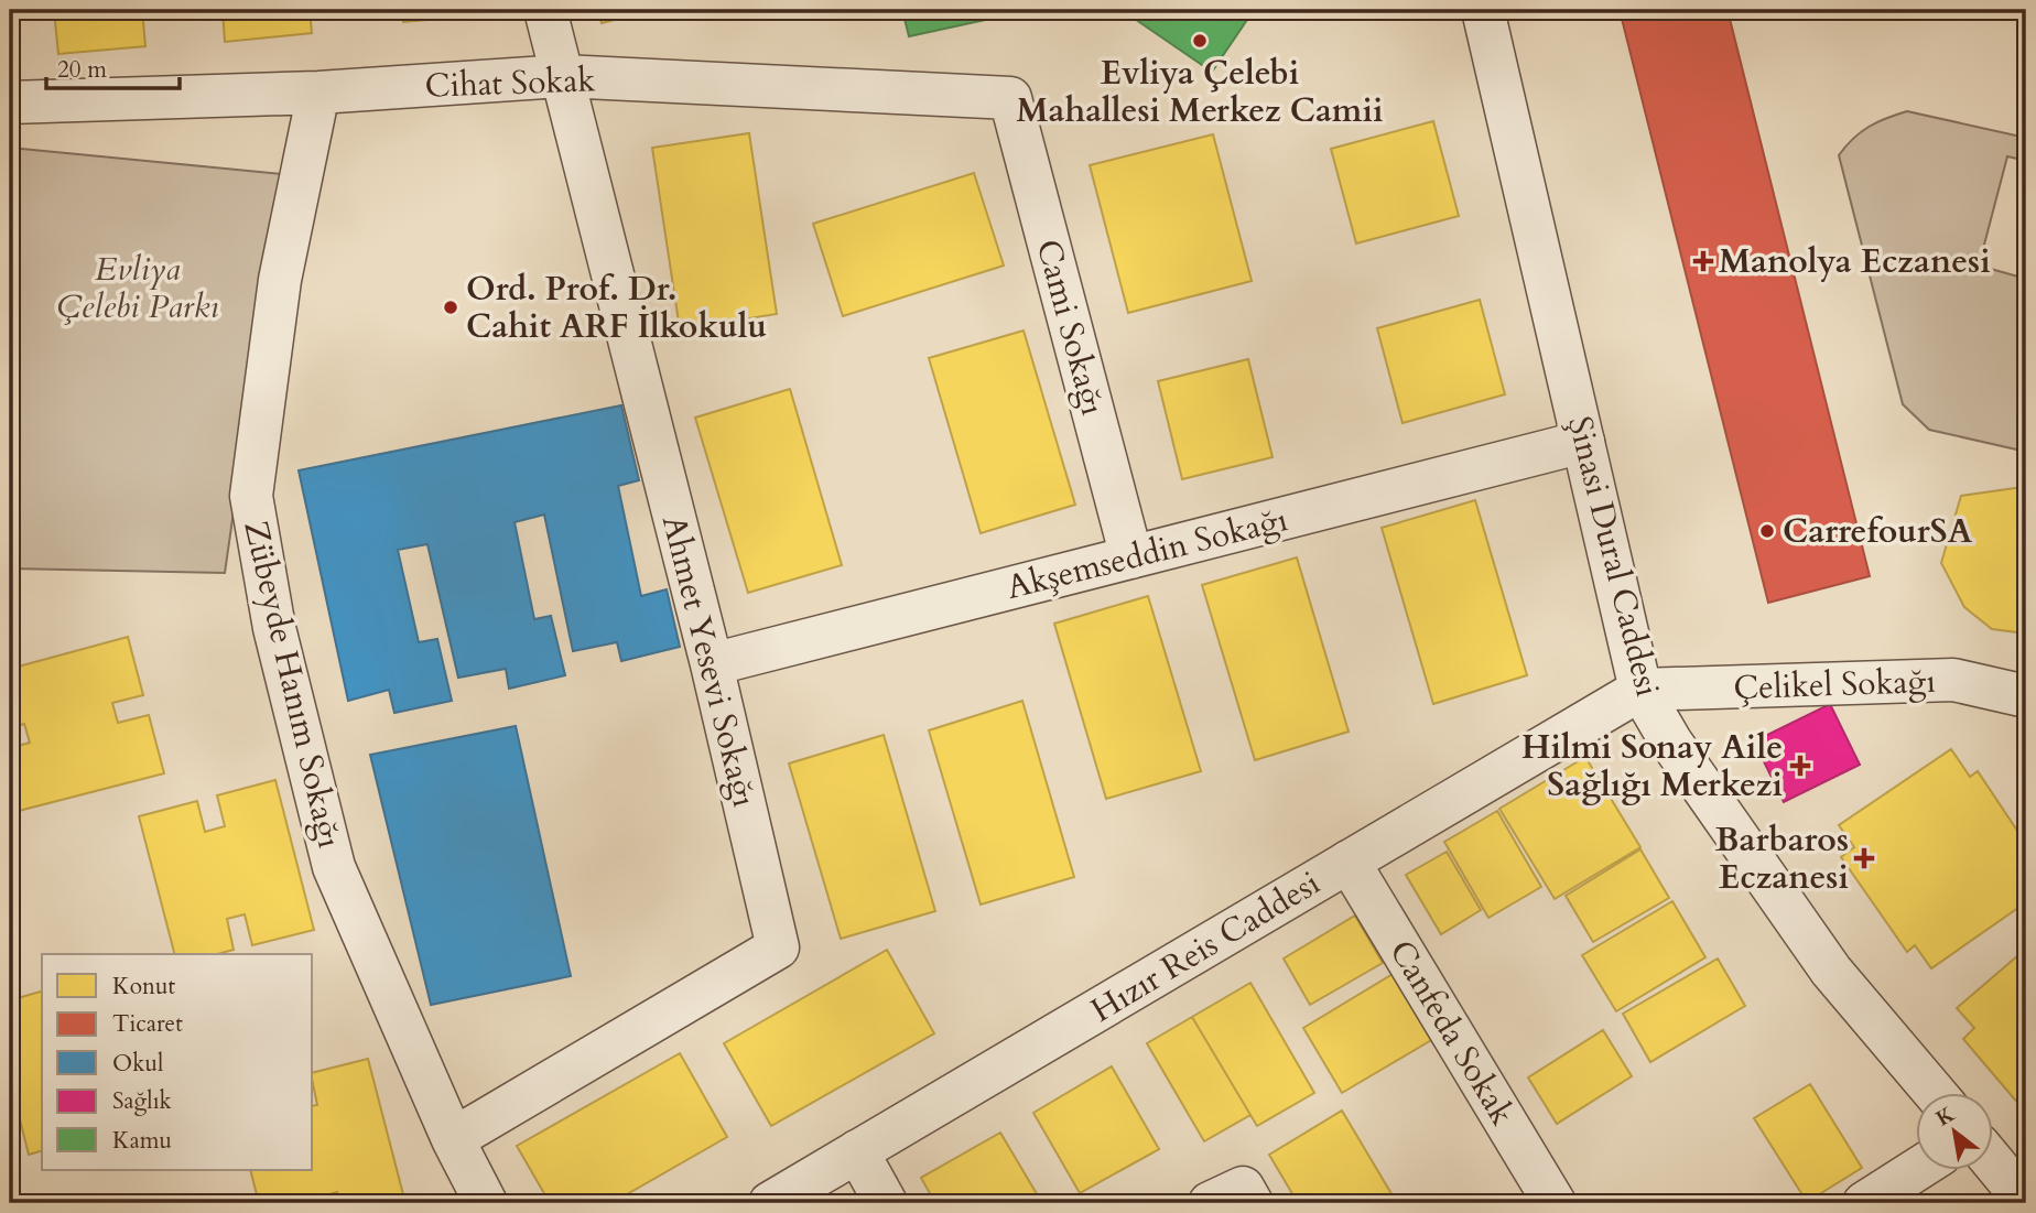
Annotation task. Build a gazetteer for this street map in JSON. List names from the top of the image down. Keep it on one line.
{"streets":{"street":["Cihat Sokak","Cami Sokağı","Akşemseddin Sokağı","Şinasi Dural Caddesi","Ahmet Yesevi Sokağı","Zübeyde Hanım Sokağı","Çelikel Sokağı","Hızır Reis Caddesi","Canfeda Sokak"]},"crossings":[["Cihat Sokak","Cami Sokağı"],["Cihat Sokak","Ahmet Yesevi Sokağı"],["Cihat Sokak","Zübeyde Hanım Sokağı"],["Cami Sokağı","Akşemseddin Sokağı"],["Akşemseddin Sokağı","Şinasi Dural Caddesi"],["Akşemseddin Sokağı","Ahmet Yesevi Sokağı"],["Şinasi Dural Caddesi","Çelikel Sokağı"],["Şinasi Dural Caddesi","Hızır Reis Caddesi"],["Ahmet Yesevi Sokağı","Zübeyde Hanım Sokağı"],["Çelikel Sokağı","Hızır Reis Caddesi"],["Hızır Reis Caddesi","Canfeda Sokak"]],"parks":["Evliya Çelebi Parkı"],"places":{"other":["Evliya Çelebi Mahallesi Merkez Camii","Ord. Prof. Dr. Cahit ARF İlkokulu","CarrefourSA"],"health":["Manolya Eczanesi","Hilmi Sonay Aile Sağlığı Merkezi","Barbaros Eczanesi"]},"legend":["Konut","Ticaret","Okul","Sağlık","Kamu"],"scale_bar":"20 m","north":"top left"}
